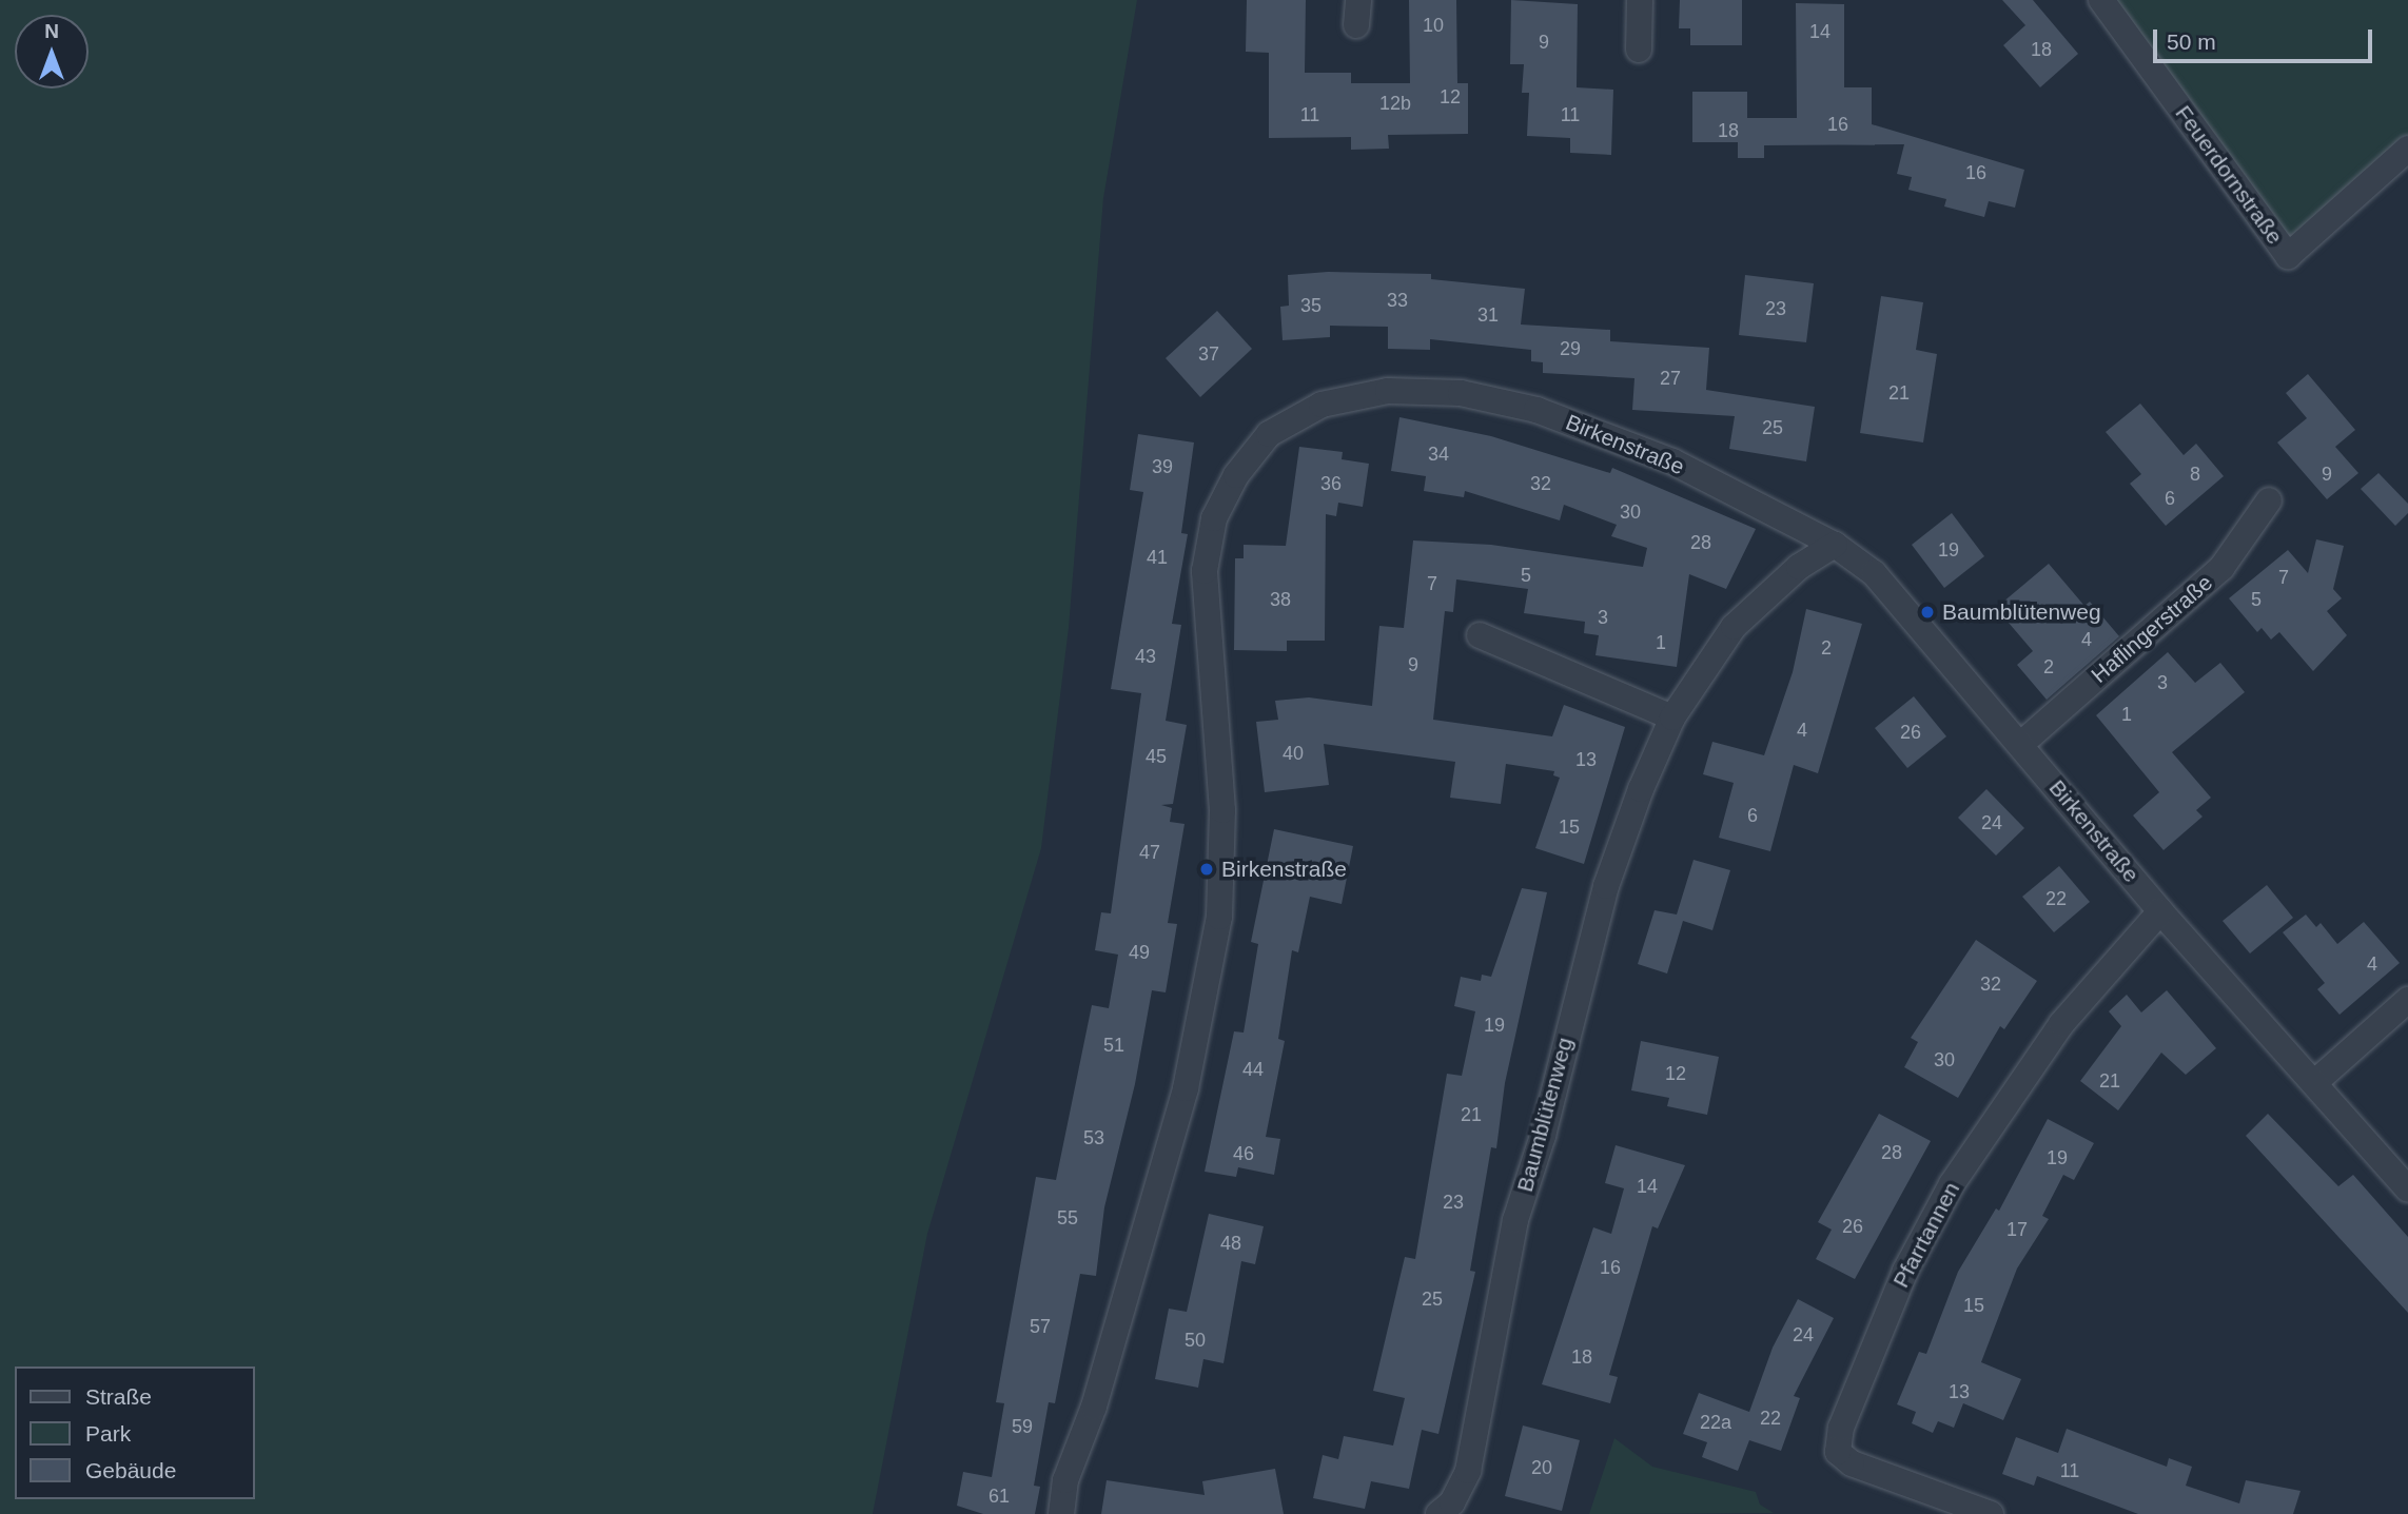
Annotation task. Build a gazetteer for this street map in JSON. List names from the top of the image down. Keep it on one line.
{"streets":{"street":["Feuerdornstraße","Birkenstraße","Haflingerstraße","Baumblütenweg","Pfarrtannen"]},"crossings":[["Birkenstraße","Haflingerstraße"],["Birkenstraße","Baumblütenweg"],["Birkenstraße","Pfarrtannen"]],"places":["Baumblütenweg","Birkenstraße"],"house_numbers":["10","14","9","18","12","12b","11","11","16","18","16","33","35","23","31","29","37","27","21","25","34","39","8","9","36","32","6","30","28","19","41","5","7","7","38","5","3","4","1","2","43","9","2","3","1","4","26","40","45","13","6","24","15","47","22","49","4","32","19","51","30","44","12","21","21","53","28","46","19","14","23","55","26","17","48","16","25","15","57","24","50","18","13","22","22a","59","20","11","61"],"legend":["Straße","Park","Gebäude"],"scale_bar":"50 m","north":"top"}
